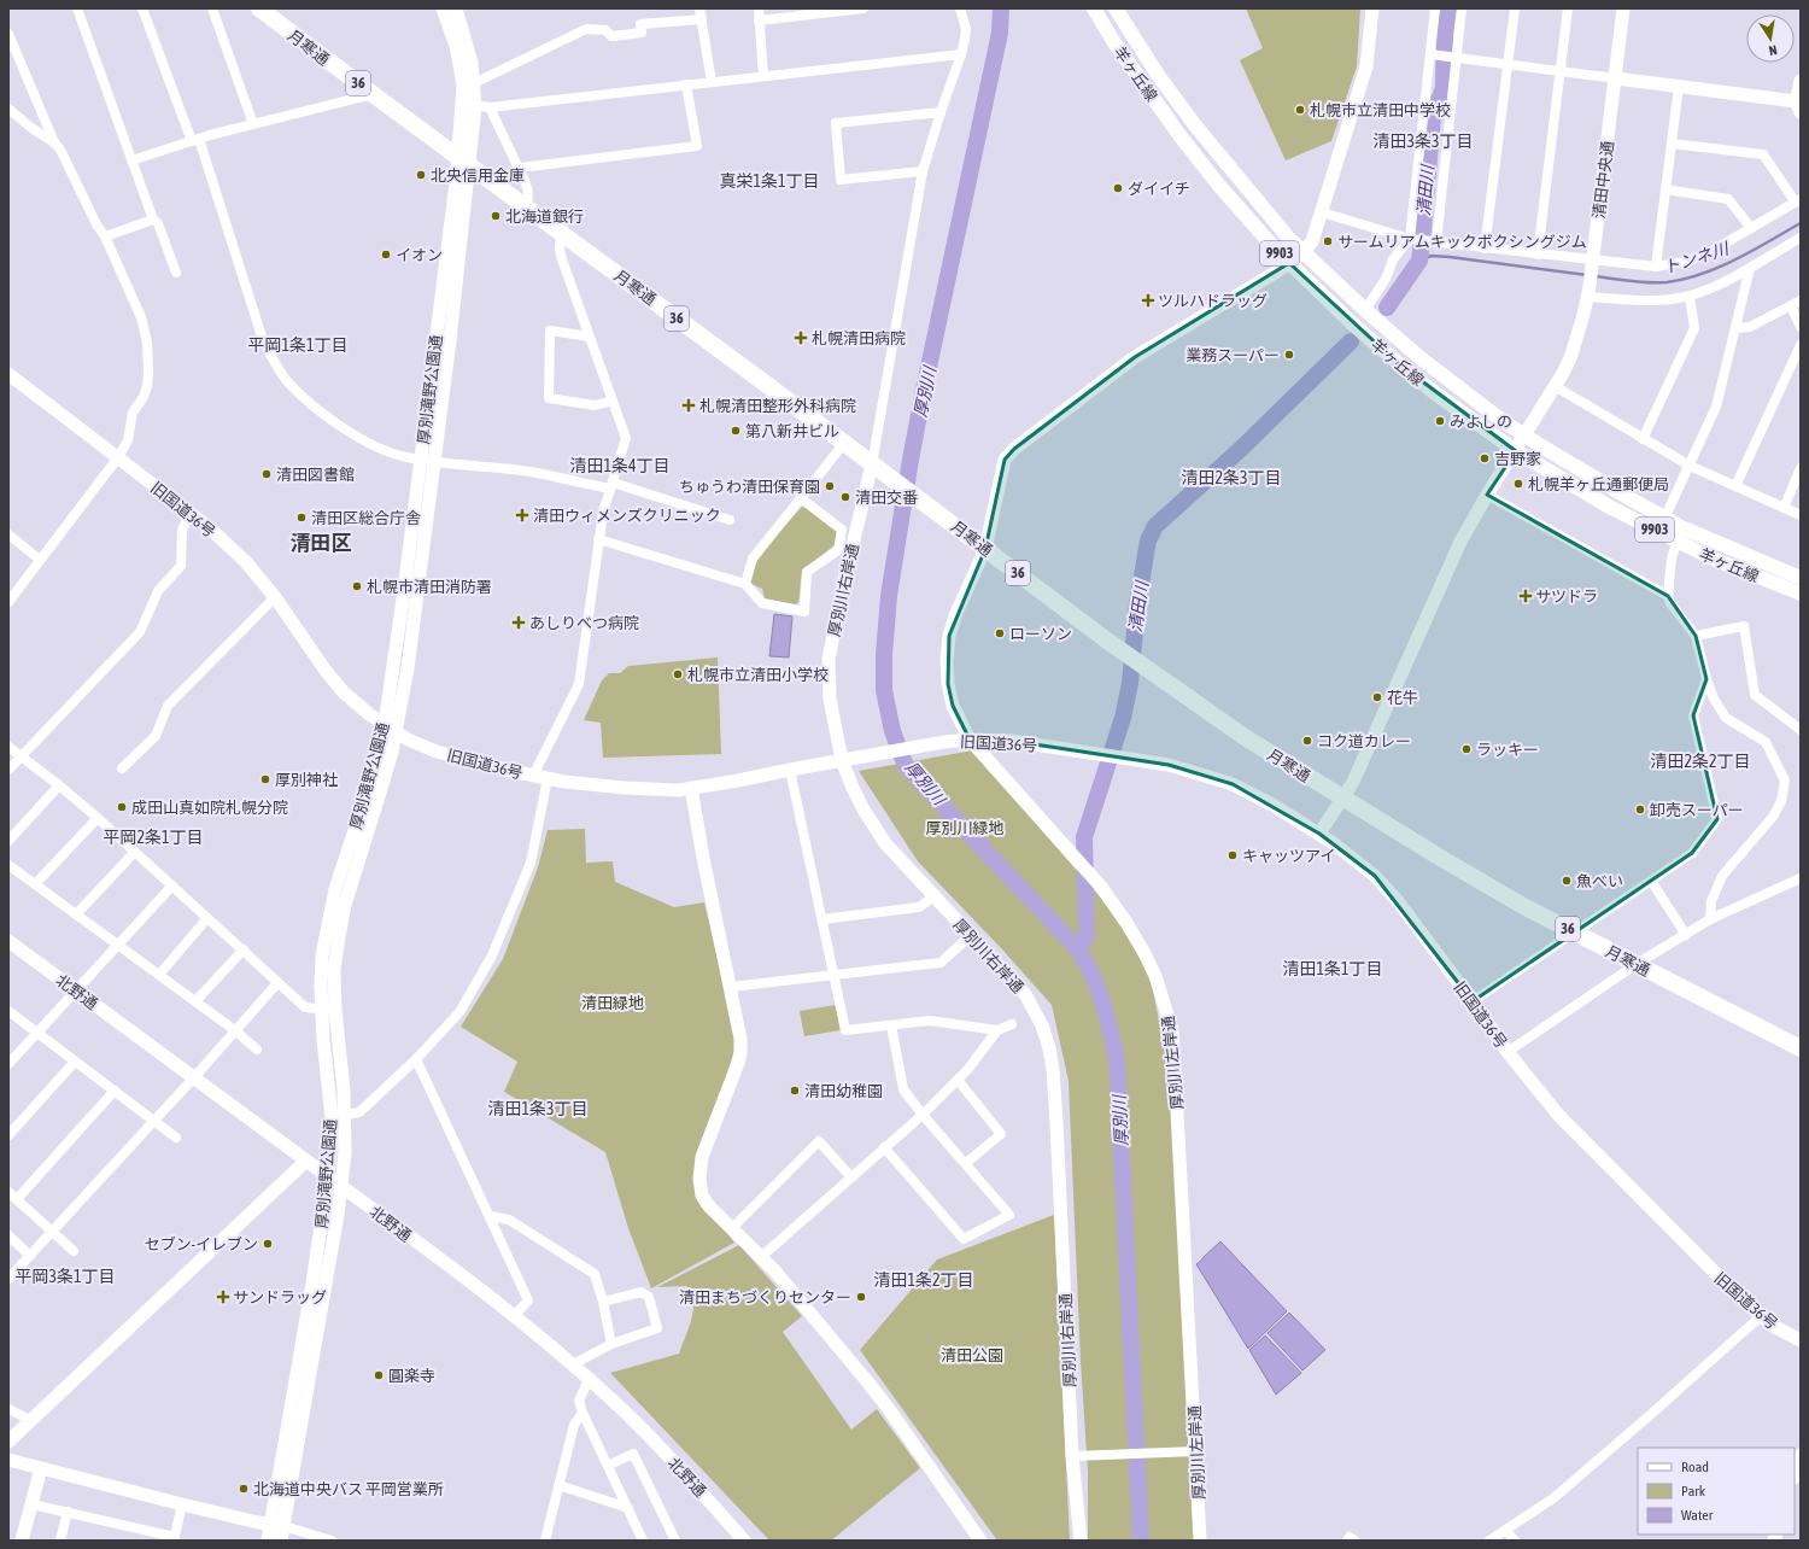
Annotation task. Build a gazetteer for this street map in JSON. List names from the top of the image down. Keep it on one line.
{"streets":{"highway":["月寒通","36"],"main road":["羊ヶ丘線","9903"],"street":["清田中央通","厚別滝野公園通","旧国道36号","厚別川右岸通","北野通","厚別川左岸通"]},"crossings":[["月寒通","清田中央通"],["月寒通","厚別滝野公園通"],["月寒通","厚別川右岸通"],["月寒通","厚別川左岸通"],["羊ヶ丘線","清田中央通"],["羊ヶ丘線","厚別川左岸通"],["清田中央通","旧国道36号"],["厚別滝野公園通","旧国道36号"],["厚別滝野公園通","北野通"],["旧国道36号","厚別川右岸通"],["旧国道36号","厚別川左岸通"]],"districts":["清田3条3丁目","真栄1条1丁目","平岡1条1丁目","清田1条4丁目","清田2条3丁目","清田区","清田2条2丁目","平岡2条1丁目","清田1条1丁目","清田1条3丁目","平岡3条1丁目","清田1条2丁目"],"water":["清田川","トンネ川","厚別川"],"parks":["厚別川緑地","清田緑地","清田公園"],"places":{"other":["札幌市立清田中学校","北央信用金庫","ダイイチ","北海道銀行","サームリアムキックボクシングジム","イオン","業務スーパー","みよしの","第八新井ビル","吉野家","清田図書館","札幌羊ヶ丘通郵便局","ちゅうわ清田保育園","清田交番","清田区総合庁舎","札幌市清田消防署","ローソン","札幌市立清田小学校","花牛","コク道カレー","ラッキー","厚別神社","成田山真如院札幌分院","卸売スーパー","キャッツアイ","魚べい","清田幼稚園","セブン-イレブン","清田まちづくりセンター","圓楽寺","北海道中央バス 平岡営業所"],"health":["ツルハドラッグ","札幌清田病院","札幌清田整形外科病院","清田ウィメンズクリニック","サツドラ","あしりべつ病院","サンドラッグ"]},"legend":["Road","Park","Water"],"north":"bottom"}
